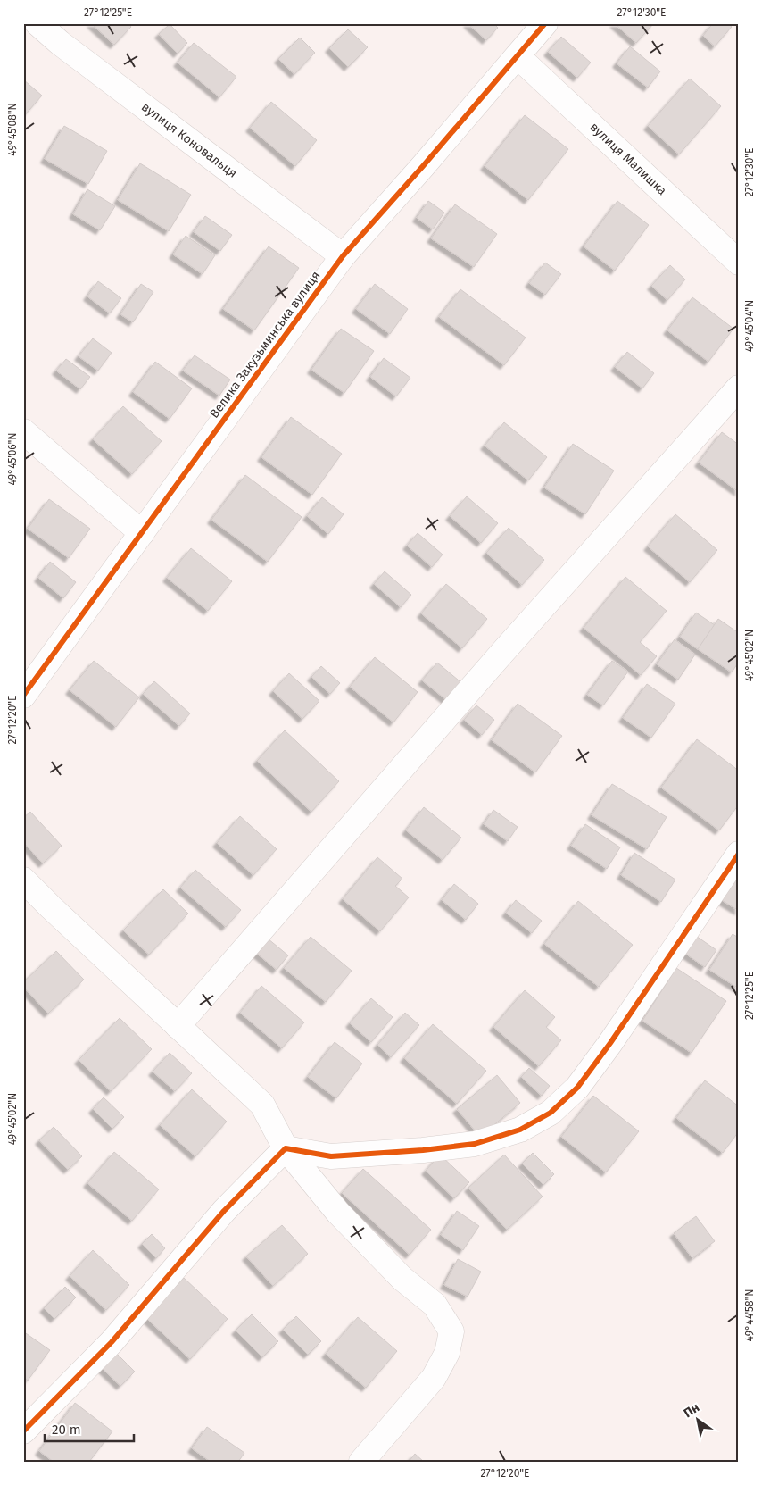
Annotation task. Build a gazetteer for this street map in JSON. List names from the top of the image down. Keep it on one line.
{"streets":{"street":["вулиця Коновальця","вулиця Малишка","Велика Закузьминська вулиця"]},"crossings":[["вулиця Коновальця","Велика Закузьминська вулиця"],["вулиця Малишка","Велика Закузьминська вулиця"]],"scale_bar":"20 m","north":"top left","coordinates":["27°12'25\"E","27°12'30\"E","49°45'08\"N","49°45'04\"N","49°45'06\"N","49°45'02\"N","27°12'20\"E","49°44'58\"N"]}
